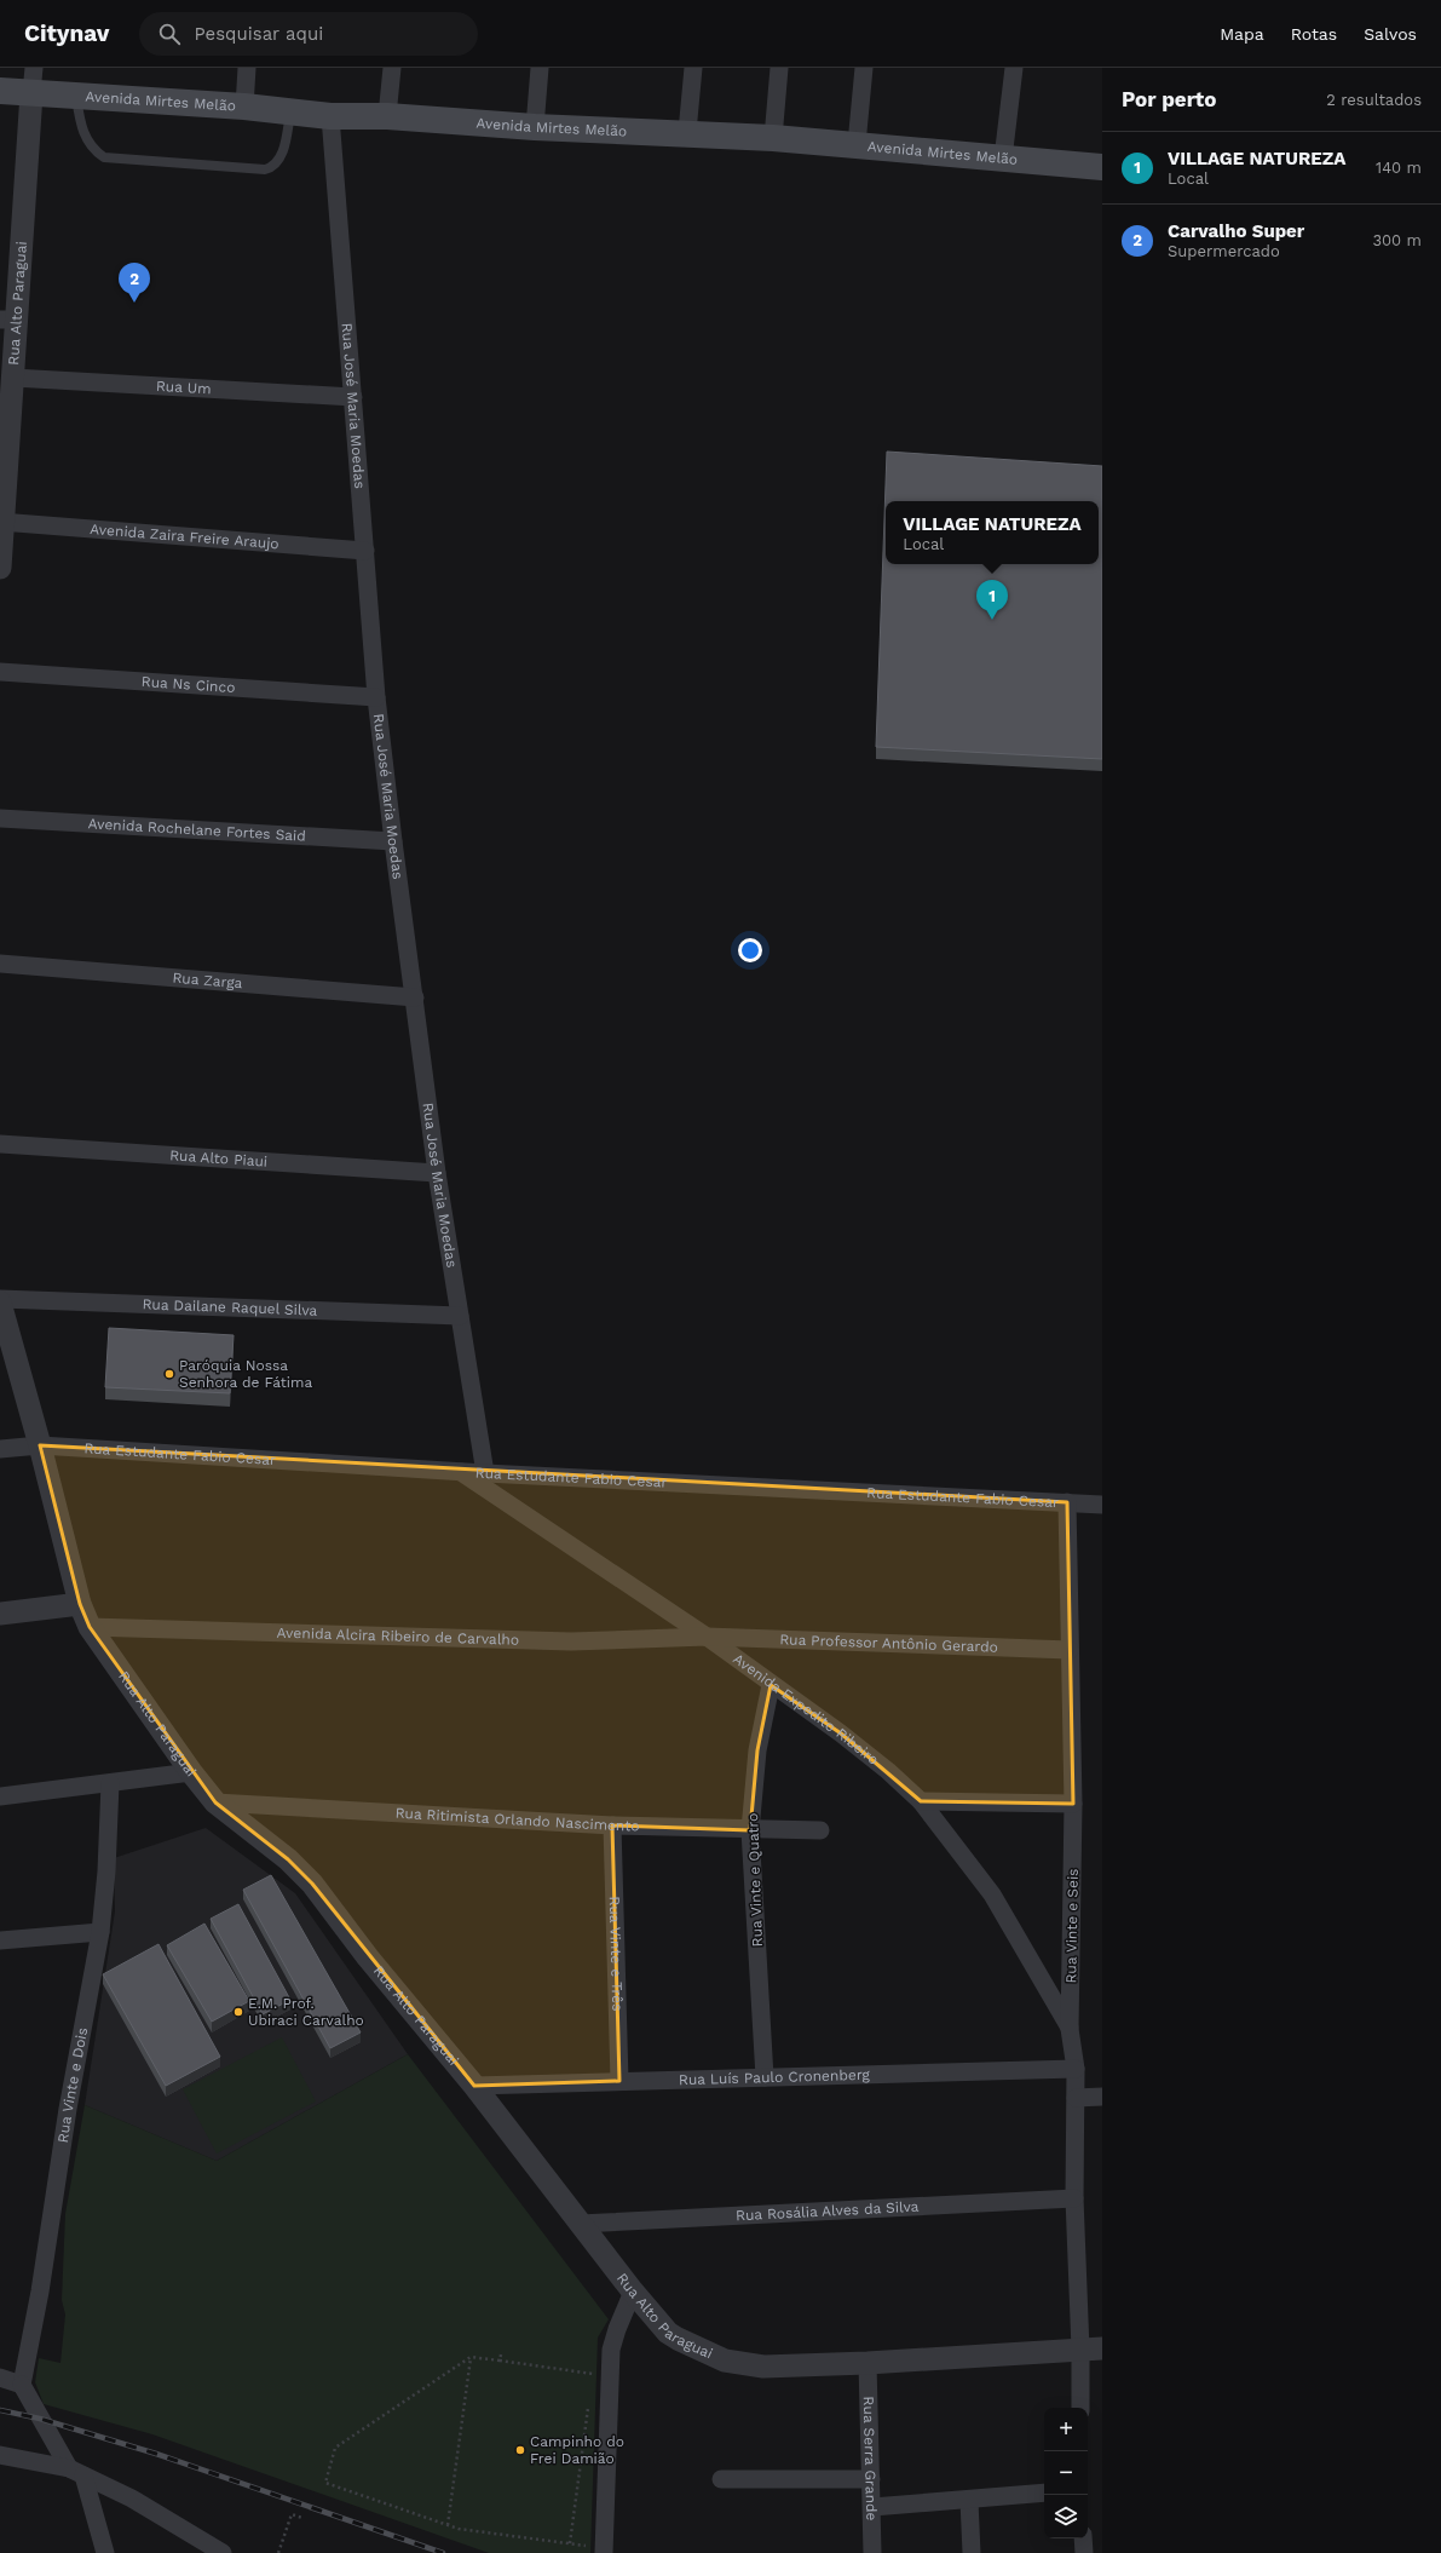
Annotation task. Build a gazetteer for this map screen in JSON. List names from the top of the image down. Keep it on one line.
{"streets":{"main road":["Avenida Mirtes Melão"],"street":["Rua Alto Paraguai","Rua Um","Rua José Maria Moedas","Avenida Zaira Freire Araujo","Rua Ns Cinco","Avenida Rochelane Fortes Said","Rua Zarga","Rua Alto Piaui","Rua Dailane Raquel Silva","Rua Estudante Fabio Cesar","Avenida Alcira Ribeiro de Carvalho","Rua Professor Antônio Gerardo","Avenida Expedito Ribeiro","Rua Ritimista Orlando Nascimento","Rua Vinte e Quatro","Rua Vinte e Seis","Rua Vinte e Três","Rua Luís Paulo Cronenberg","Rua Vinte e Dois","Rua Rosália Alves da Silva","Rua Serra Grande"]},"crossings":[["Avenida Mirtes Melão","Rua Alto Paraguai"],["Avenida Mirtes Melão","Rua José Maria Moedas"],["Rua Alto Paraguai","Rua Um"],["Rua Alto Paraguai","Avenida Zaira Freire Araujo"],["Rua Alto Paraguai","Rua Dailane Raquel Silva"],["Rua Alto Paraguai","Rua Estudante Fabio Cesar"],["Rua Alto Paraguai","Avenida Alcira Ribeiro de Carvalho"],["Rua Alto Paraguai","Rua Ritimista Orlando Nascimento"],["Rua Alto Paraguai","Rua Vinte e Seis"],["Rua Alto Paraguai","Rua Luís Paulo Cronenberg"],["Rua Alto Paraguai","Rua Rosália Alves da Silva"],["Rua Alto Paraguai","Rua Serra Grande"],["Rua Um","Rua José Maria Moedas"],["Rua José Maria Moedas","Avenida Zaira Freire Araujo"],["Rua José Maria Moedas","Rua Ns Cinco"],["Rua José Maria Moedas","Avenida Rochelane Fortes Said"],["Rua José Maria Moedas","Rua Zarga"],["Rua José Maria Moedas","Rua Alto Piaui"],["Rua José Maria Moedas","Rua Dailane Raquel Silva"],["Rua José Maria Moedas","Rua Estudante Fabio Cesar"],["Rua Estudante Fabio Cesar","Avenida Expedito Ribeiro"],["Rua Estudante Fabio Cesar","Rua Vinte e Seis"],["Avenida Alcira Ribeiro de Carvalho","Rua Professor Antônio Gerardo"],["Avenida Alcira Ribeiro de Carvalho","Avenida Expedito Ribeiro"],["Rua Professor Antônio Gerardo","Avenida Expedito Ribeiro"],["Rua Professor Antônio Gerardo","Rua Vinte e Seis"],["Avenida Expedito Ribeiro","Rua Vinte e Quatro"],["Avenida Expedito Ribeiro","Rua Vinte e Seis"],["Rua Ritimista Orlando Nascimento","Rua Vinte e Quatro"],["Rua Ritimista Orlando Nascimento","Rua Vinte e Três"],["Rua Vinte e Quatro","Rua Luís Paulo Cronenberg"],["Rua Vinte e Seis","Rua Luís Paulo Cronenberg"],["Rua Vinte e Seis","Rua Rosália Alves da Silva"],["Rua Vinte e Três","Rua Luís Paulo Cronenberg"]],"places":["Paróquia Nossa Senhora de Fátima","E.M. Prof. Ubiraci Carvalho","Campinho do Frei Damião"],"page":{"header":"Citynav","search":"Pesquisar aqui","nav":["Mapa","Rotas","Salvos"],"heading":["Por perto","2 resultados"],"list":[{"mark":"1","name":"VILLAGE NATUREZA","note":"Local","value":"140 m"},{"mark":"2","name":"Carvalho Super","note":"Supermercado","value":"300 m"}],"pins":["2","1"],"popup":["VILLAGE NATUREZA","Local"],"map_buttons":["+","−"]}}
